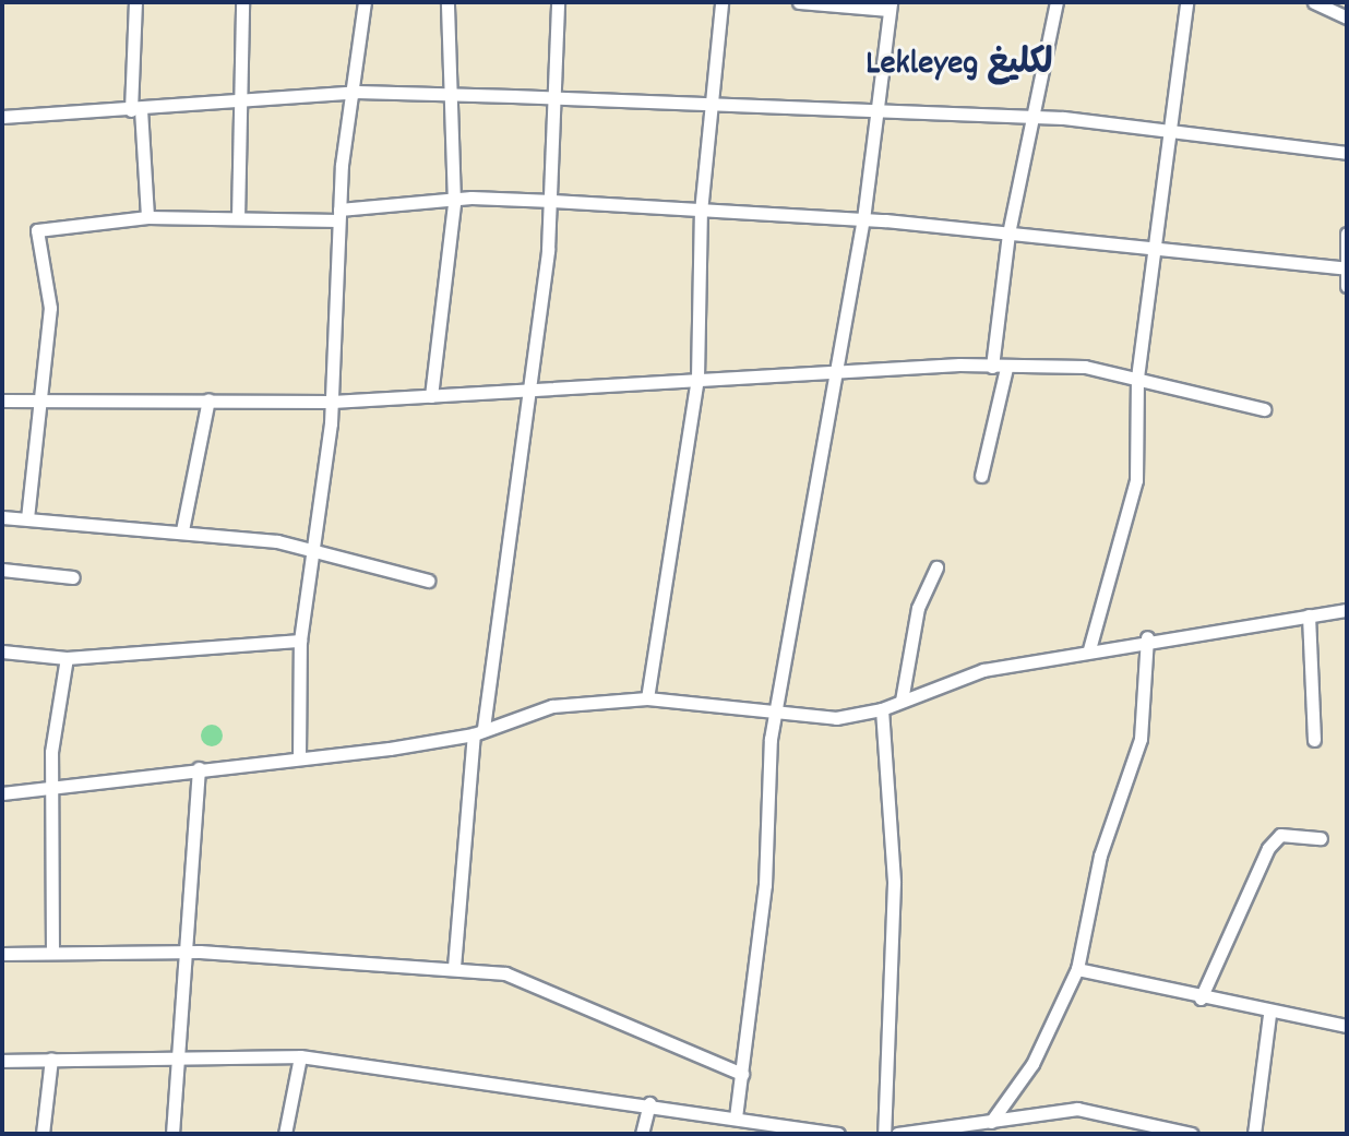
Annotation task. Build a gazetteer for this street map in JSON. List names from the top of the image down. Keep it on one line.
{"districts":["Lekleyeg لكليغ"]}
